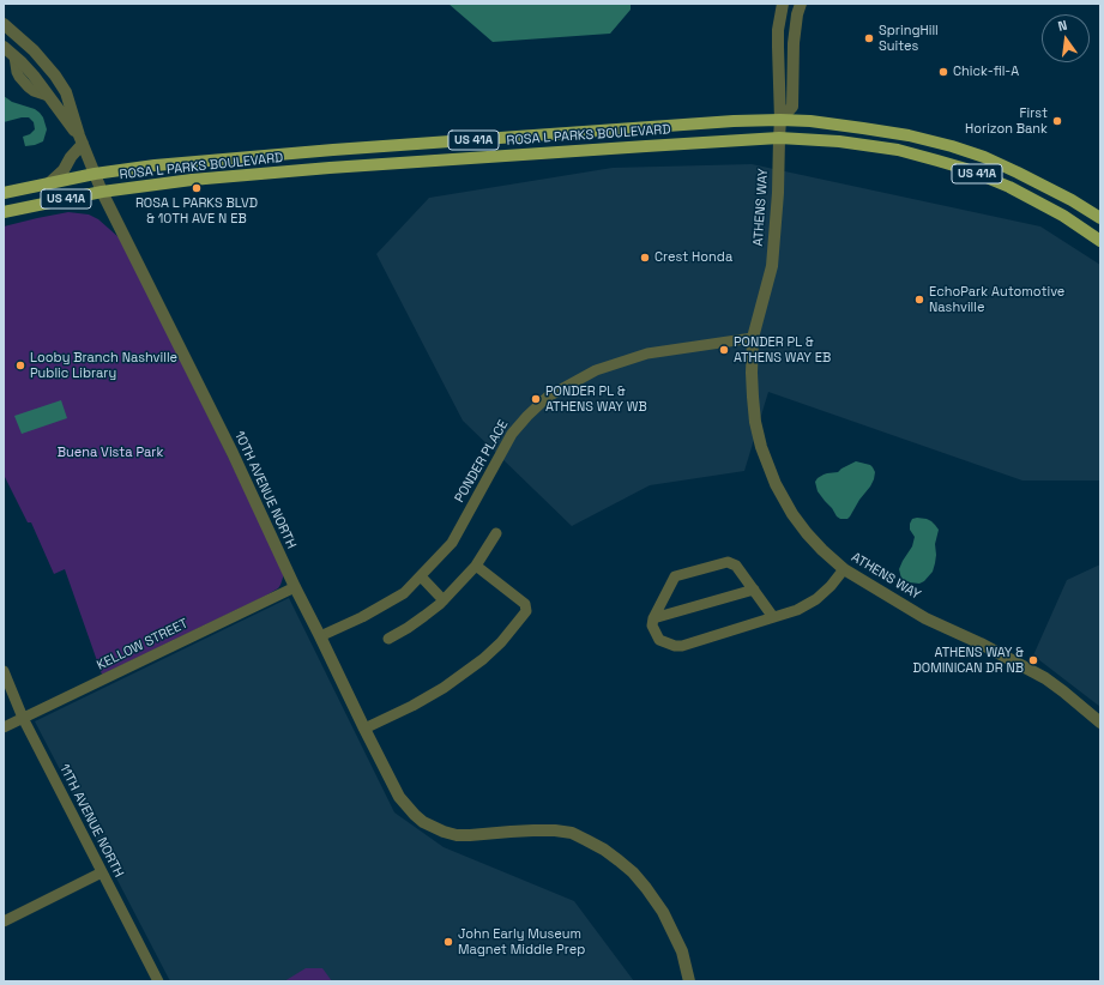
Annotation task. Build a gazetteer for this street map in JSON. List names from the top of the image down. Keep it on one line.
{"streets":{"main road":["ROSA L PARKS BOULEVARD","US 41A"],"street":["ATHENS WAY","PONDER PLACE","10TH AVENUE NORTH","KELLOW STREET","11TH AVENUE NORTH"]},"crossings":[["ROSA L PARKS BOULEVARD","ATHENS WAY"],["ROSA L PARKS BOULEVARD","10TH AVENUE NORTH"],["ATHENS WAY","PONDER PLACE"],["PONDER PLACE","10TH AVENUE NORTH"],["10TH AVENUE NORTH","KELLOW STREET"],["KELLOW STREET","11TH AVENUE NORTH"]],"parks":["Buena Vista Park"],"places":["SpringHill Suites","Chick-fil-A","First Horizon Bank","ROSA L PARKS BLVD & 10TH AVE N EB","Crest Honda","EchoPark Automotive Nashville","PONDER PL & ATHENS WAY EB","Looby Branch Nashville Public Library","PONDER PL & ATHENS WAY WB","ATHENS WAY & DOMINICAN DR NB","John Early Museum Magnet Middle Prep"],"north":"top"}
